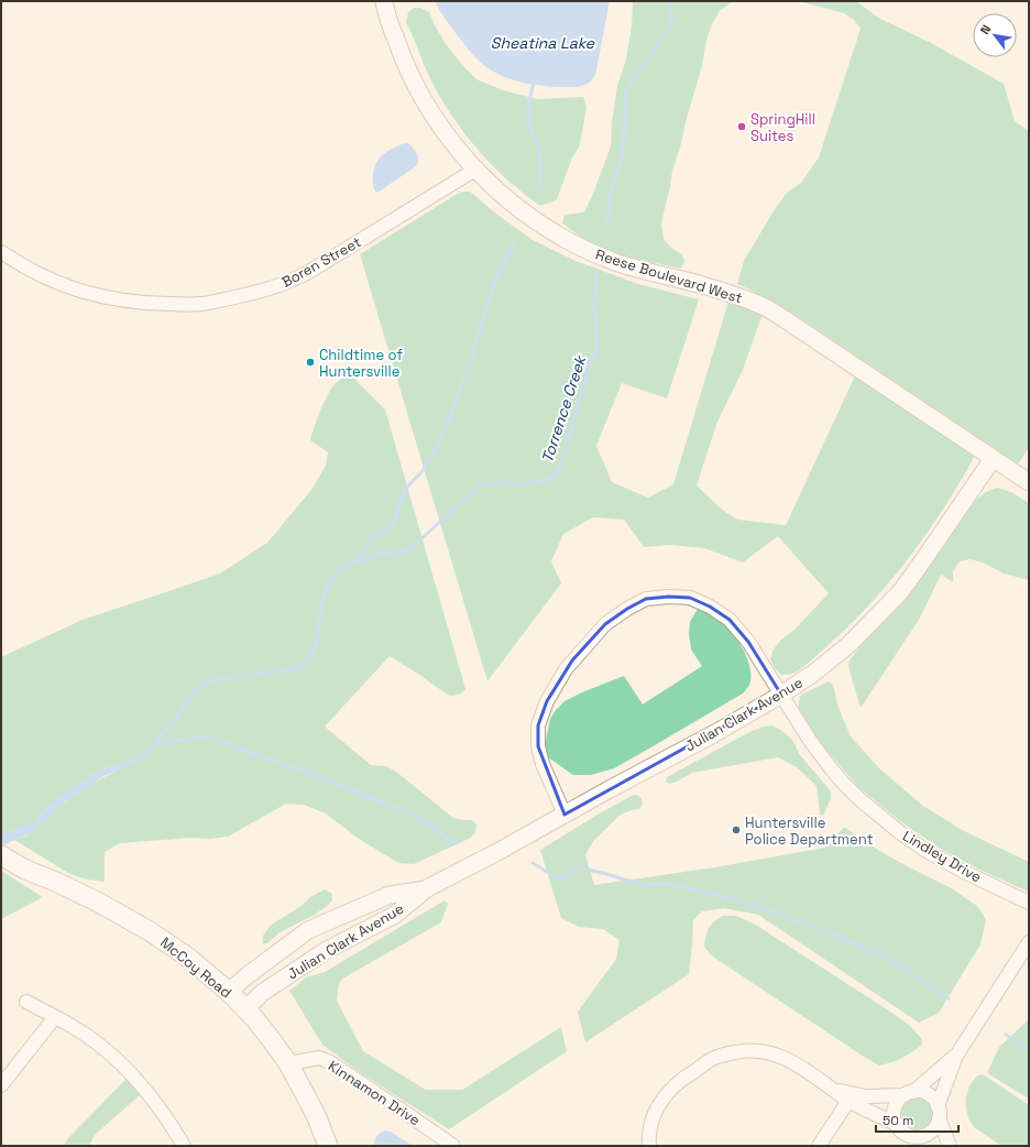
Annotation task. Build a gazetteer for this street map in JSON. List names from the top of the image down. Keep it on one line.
{"streets":{"main road":["McCoy Road"],"street":["Boren Street","Reese Boulevard West","Julian Clark Avenue","Lindley Drive","Kinnamon Drive"]},"crossings":[["Boren Street","Reese Boulevard West"],["Reese Boulevard West","Julian Clark Avenue"],["Julian Clark Avenue","Lindley Drive"],["Julian Clark Avenue","McCoy Road"],["McCoy Road","Kinnamon Drive"]],"water":["Sheatina Lake","Torrence Creek"],"places":["SpringHill Suites","Childtime of Huntersville","Huntersville Police Department"],"scale_bar":"50 m","north":"top left"}
